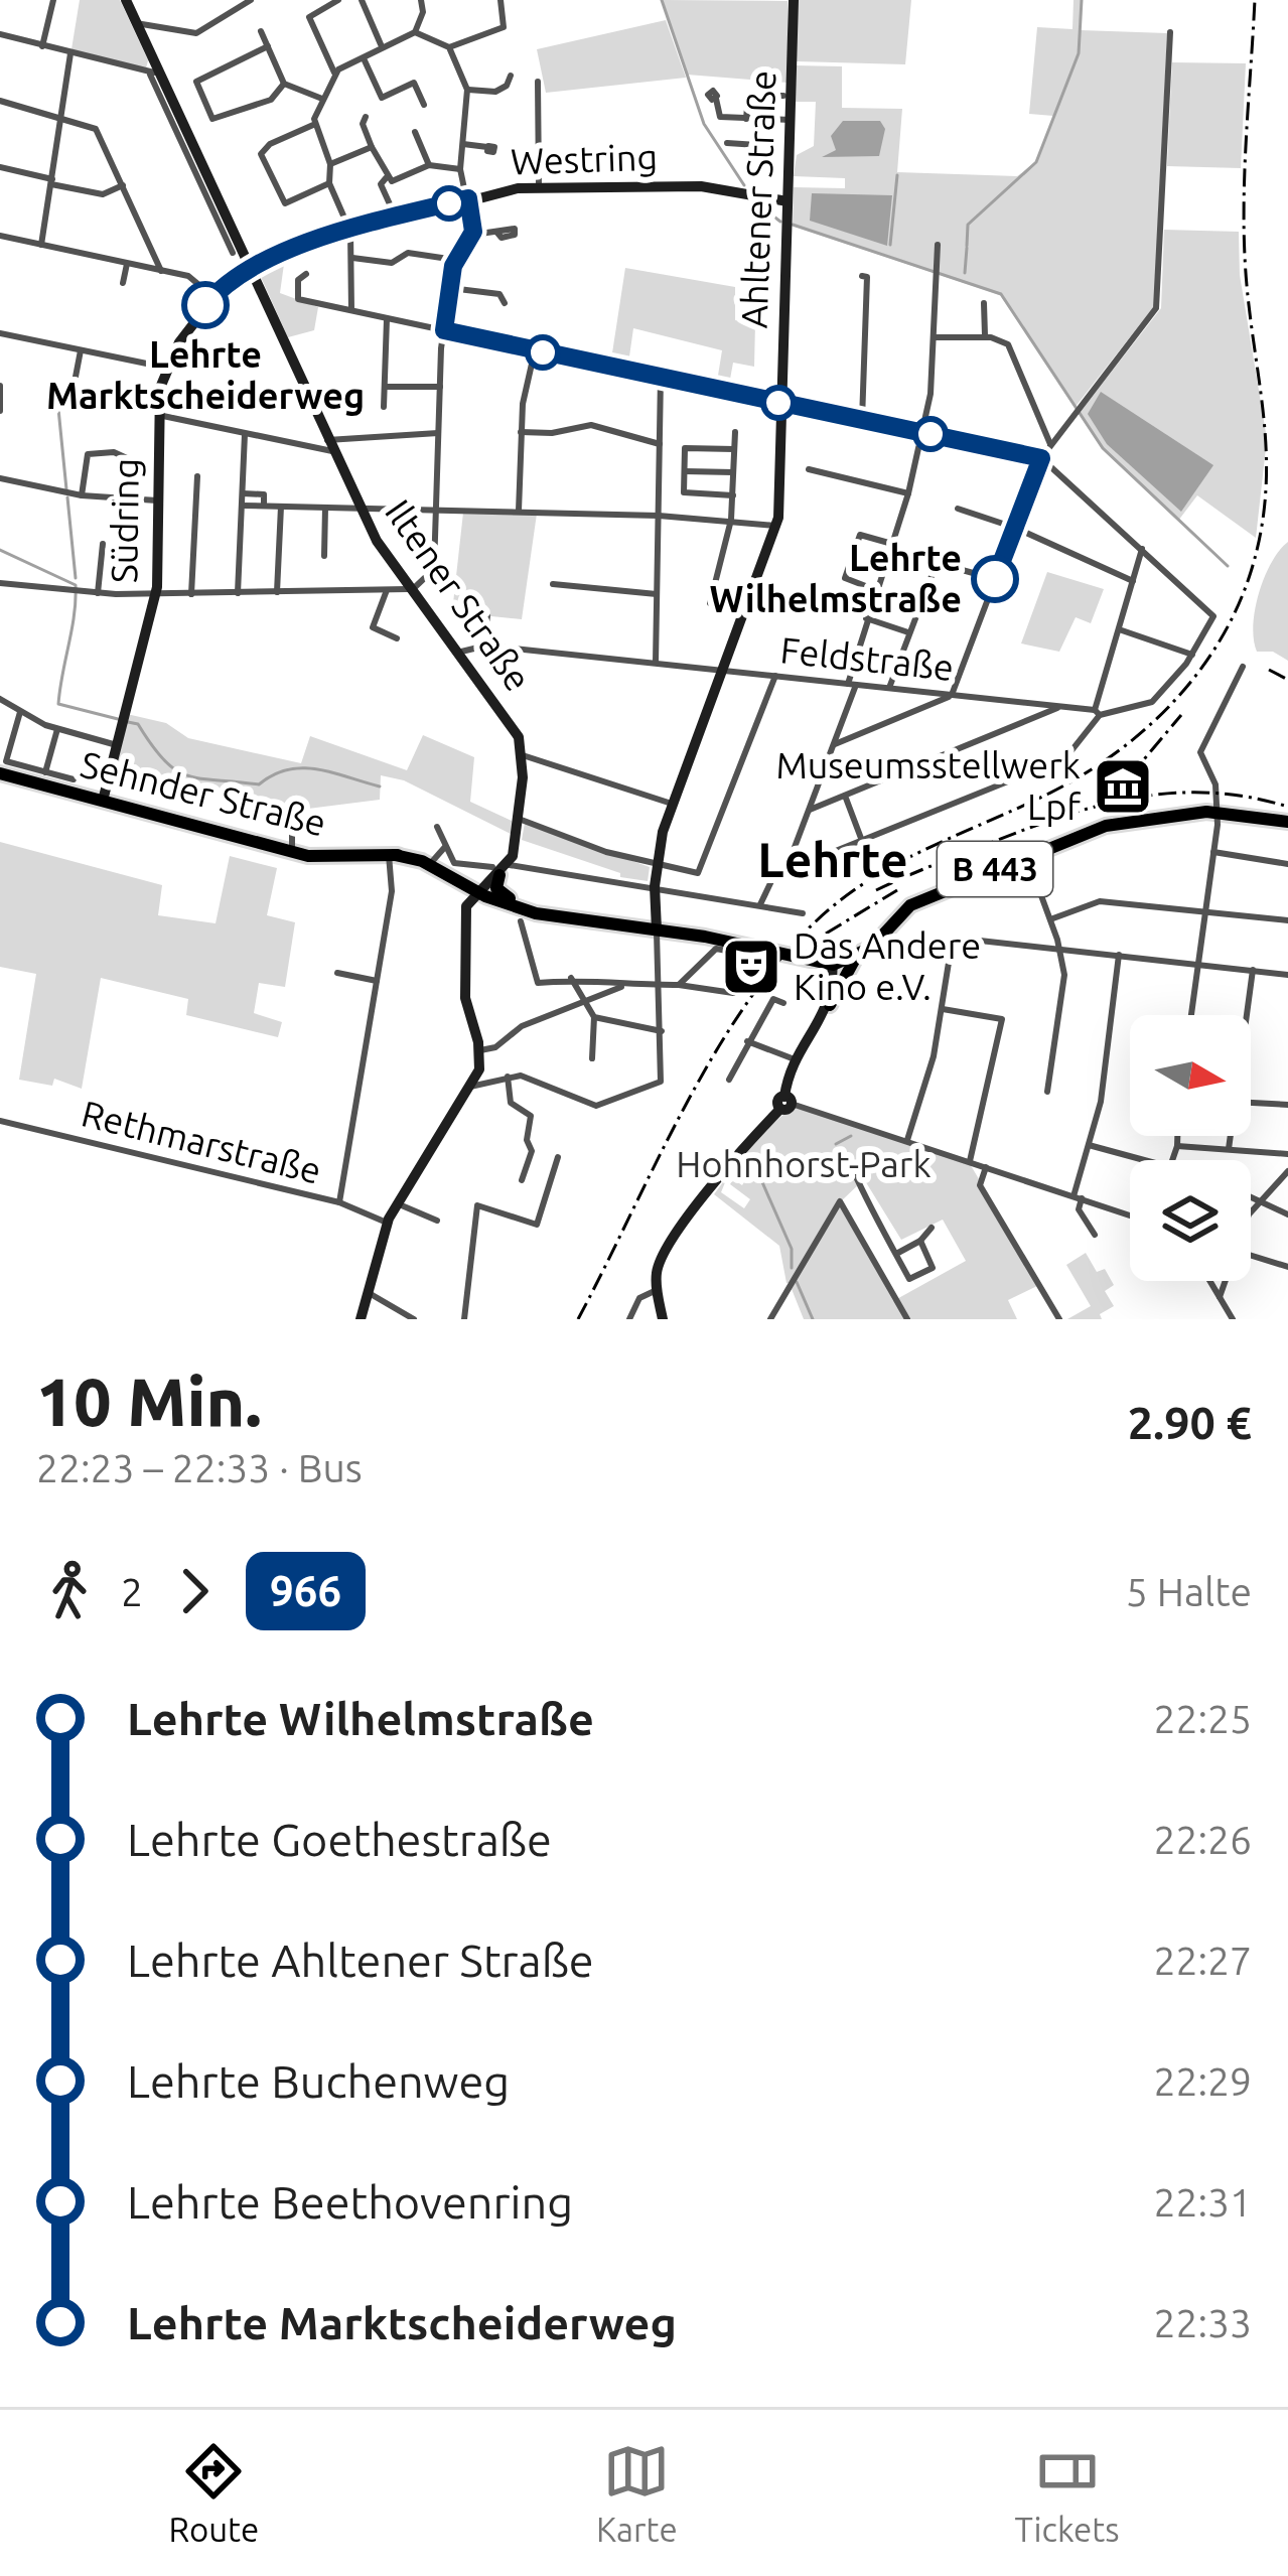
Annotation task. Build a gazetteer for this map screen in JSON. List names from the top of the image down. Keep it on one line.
{"streets":{"main road":["Sehnder Straße","B 443"],"street":["Westring","Ahltener Straße","Südring","Iltener Straße","Feldstraße","Rethmarstraße"]},"crossings":[["Westring","Ahltener Straße"],["Westring","Südring"],["Westring","Iltener Straße"],["Ahltener Straße","Feldstraße"],["Ahltener Straße","B 443"],["Südring","Iltener Straße"],["Südring","Sehnder Straße"],["Iltener Straße","Feldstraße"],["Sehnder Straße","B 443"]],"districts":["Lehrte"],"parks":["Hohnhorst-Park"],"places":{"other":["Lehrte Marktscheiderweg","Lehrte Wilhelmstraße"],"museum":["Museumsstellwerk Lpf"],"theatre":["Das Andere Kino e.V."]},"lines":["bus line 966"],"north":"right","page":{"heading":["10 Min.","22:23 – 22:33 · Bus","2.90 €"],"legs":["2","966","5 Halte"],"list":[{"name":"Lehrte Wilhelmstraße","value":"22:25"},{"name":"Lehrte Goethestraße","value":"22:26"},{"name":"Lehrte Ahltener Straße","value":"22:27"},{"name":"Lehrte Buchenweg","value":"22:29"},{"name":"Lehrte Beethovenring","value":"22:31"},{"name":"Lehrte Marktscheiderweg","value":"22:33"}],"tabs":["Route","Karte","Tickets"]}}
